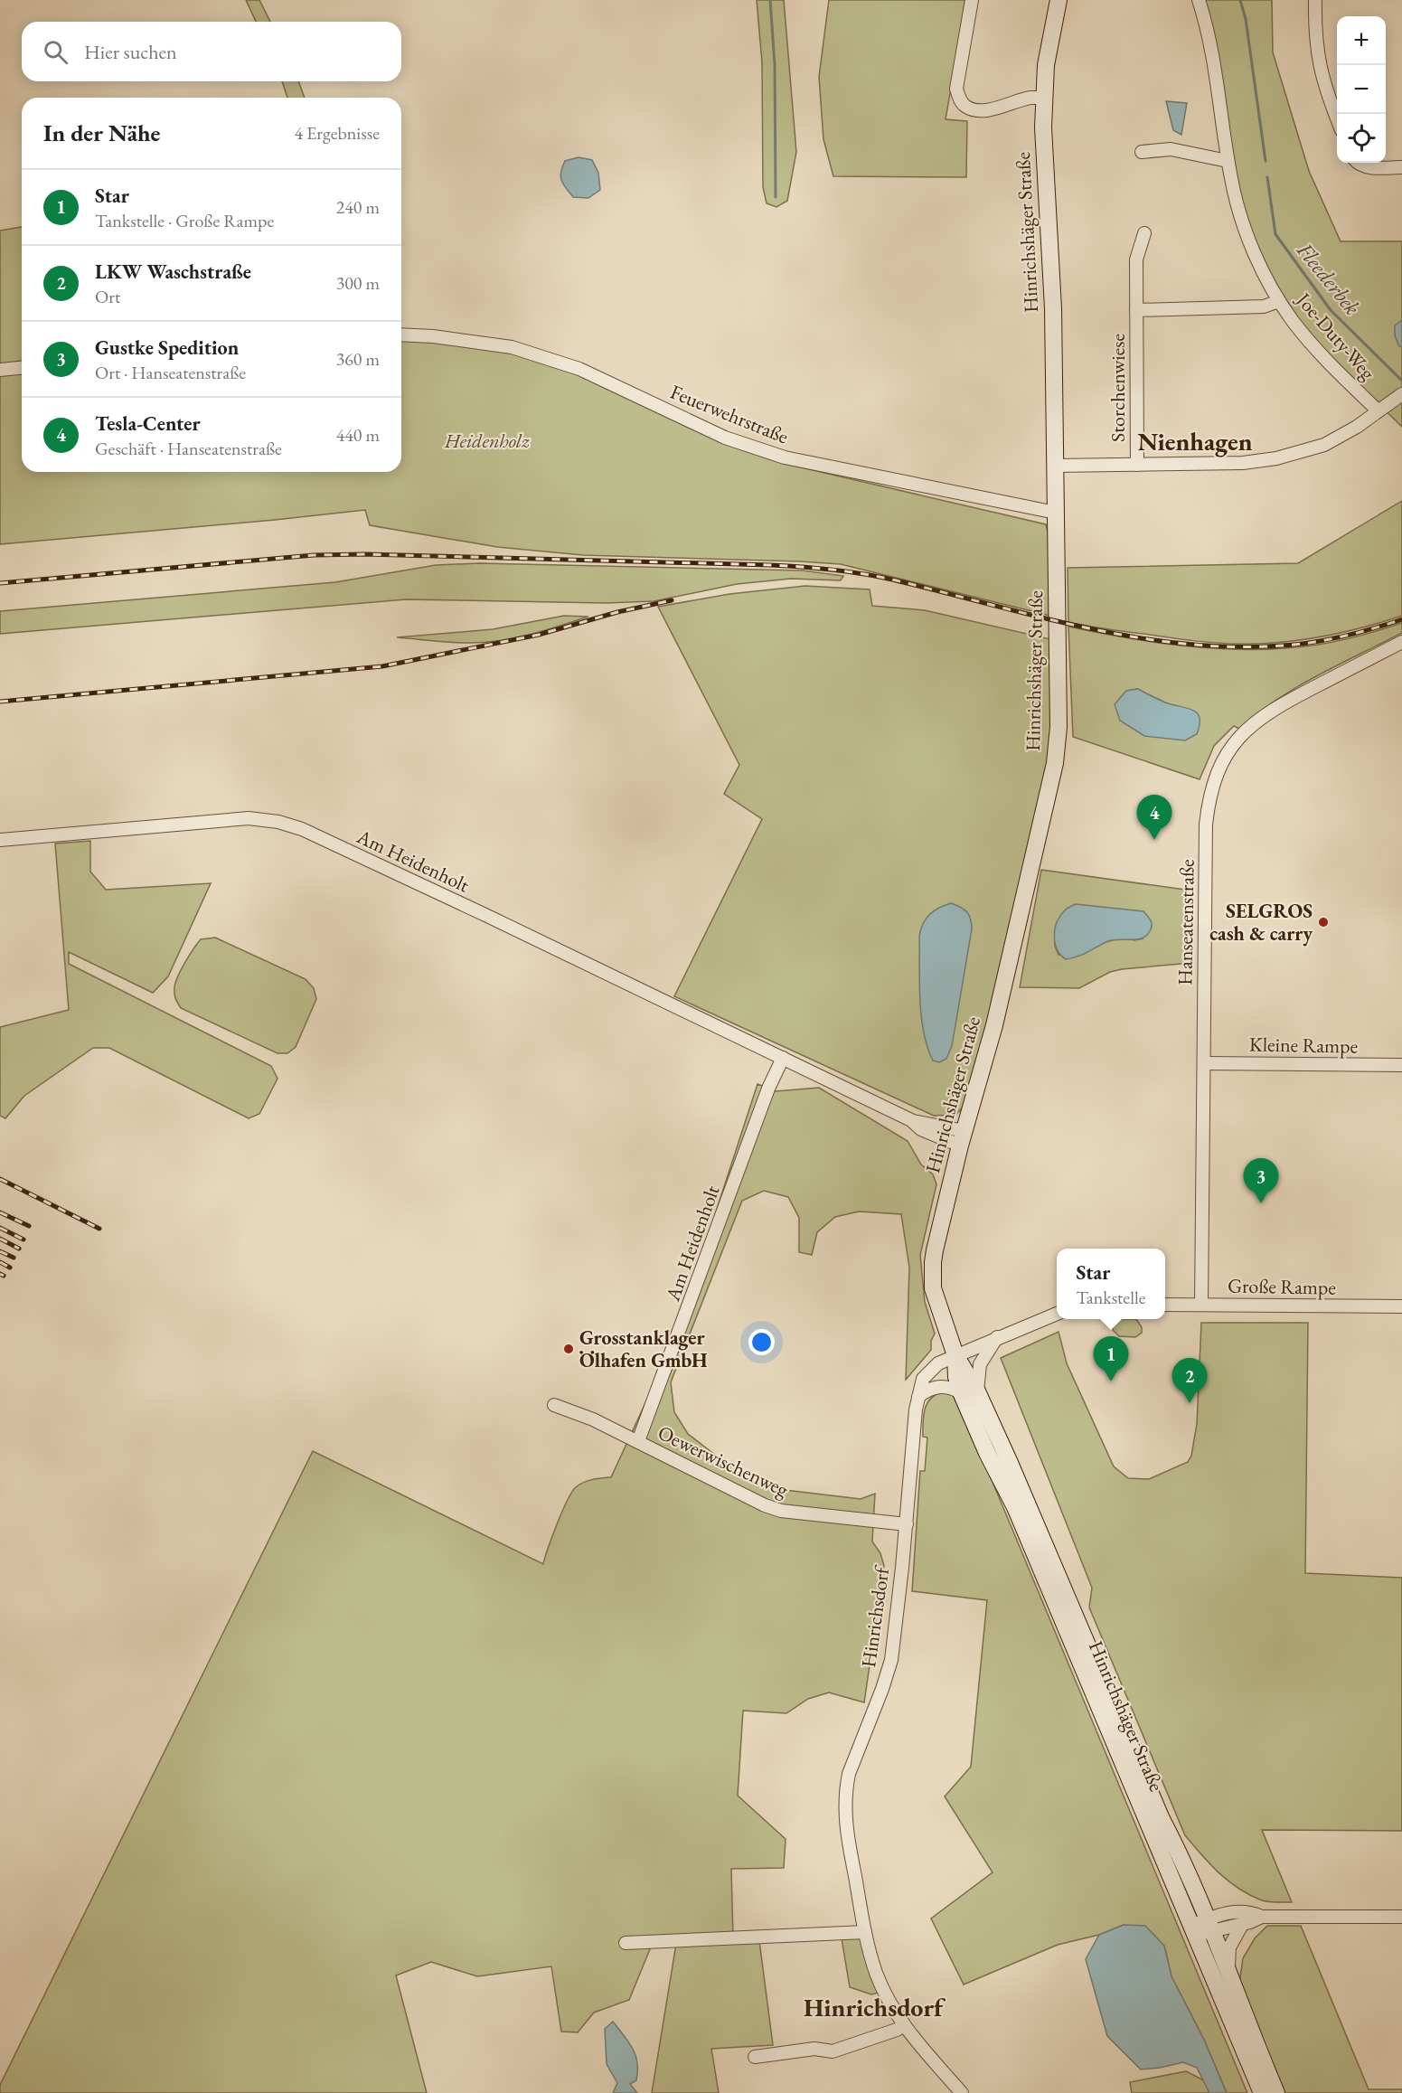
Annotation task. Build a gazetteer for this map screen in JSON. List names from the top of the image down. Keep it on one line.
{"streets":{"main road":["Hinrichshäger Straße"],"street":["Joe-Duty-Weg","Storchenwiese","Feuerwehrstraße","Am Heidenholt","Hanseatenstraße","Kleine Rampe","Große Rampe","Oewerwischenweg","Hinrichsdorf"]},"crossings":[["Hinrichshäger Straße","Feuerwehrstraße"],["Hinrichshäger Straße","Am Heidenholt"],["Hinrichshäger Straße","Hinrichsdorf"],["Joe-Duty-Weg","Storchenwiese"],["Am Heidenholt","Oewerwischenweg"],["Hanseatenstraße","Kleine Rampe"],["Hanseatenstraße","Große Rampe"],["Oewerwischenweg","Hinrichsdorf"]],"districts":["Nienhagen","Hinrichsdorf"],"water":["Fleederbek"],"parks":["Heidenholz"],"places":["SELGROS cash & carry","Grosstanklager Ölhafen GmbH"],"page":{"map_buttons":["+","−"],"search":"Hier suchen","heading":["In der Nähe","4 Ergebnisse"],"list":[{"mark":"1","name":"Star","note":"Tankstelle · Große Rampe","value":"240 m"},{"mark":"2","name":"LKW Waschstraße","note":"Ort","value":"300 m"},{"mark":"3","name":"Gustke Spedition","note":"Ort · Hanseatenstraße","value":"360 m"},{"mark":"4","name":"Tesla-Center","note":"Geschäft · Hanseatenstraße","value":"440 m"}],"pins":["4","3","1","2"],"popup":["Star","Tankstelle"]}}
